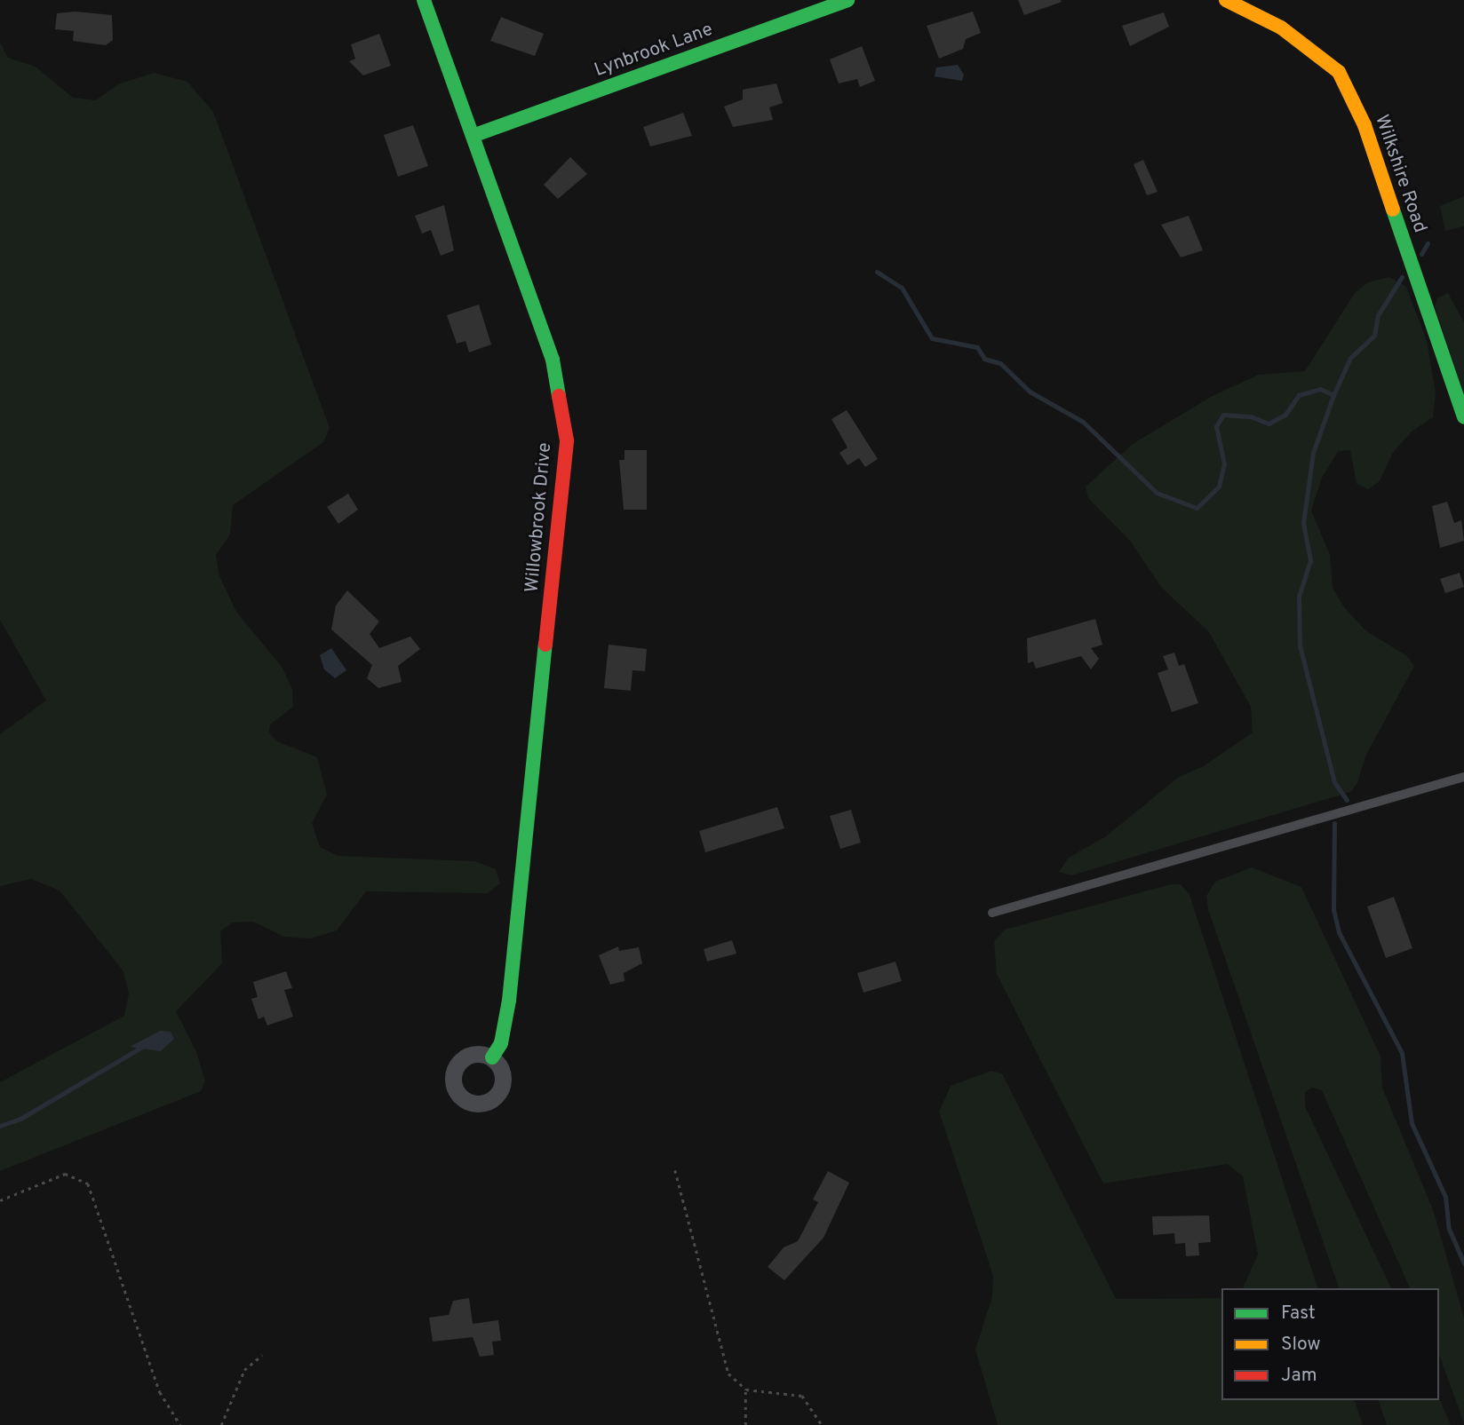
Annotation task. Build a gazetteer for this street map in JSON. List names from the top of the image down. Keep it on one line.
{"streets":{"street":["Lynbrook Lane","Wilkshire Road","Willowbrook Drive"]},"crossings":[["Lynbrook Lane","Willowbrook Drive"]],"legend":["Fast","Slow","Jam"]}
